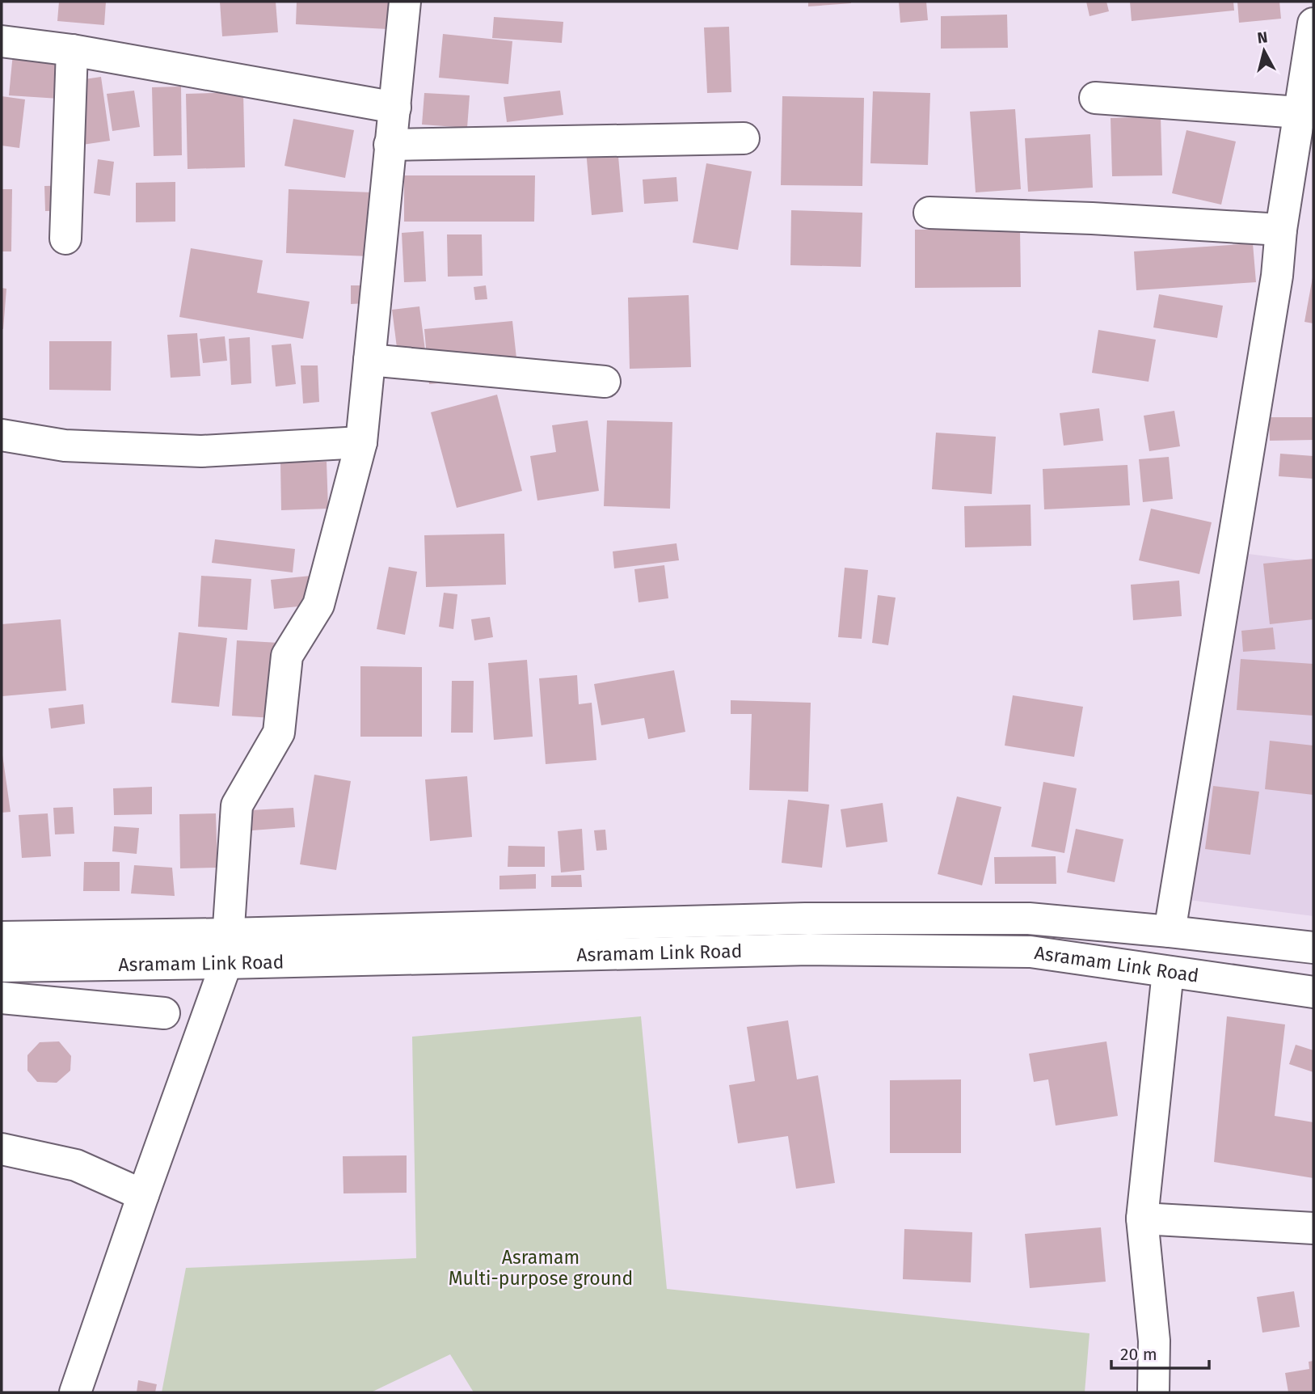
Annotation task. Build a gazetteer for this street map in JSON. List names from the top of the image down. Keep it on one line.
{"streets":{"street":["Asramam Link Road"]},"parks":["Asramam Multi-purpose ground"],"scale_bar":"20 m","north":"top"}
